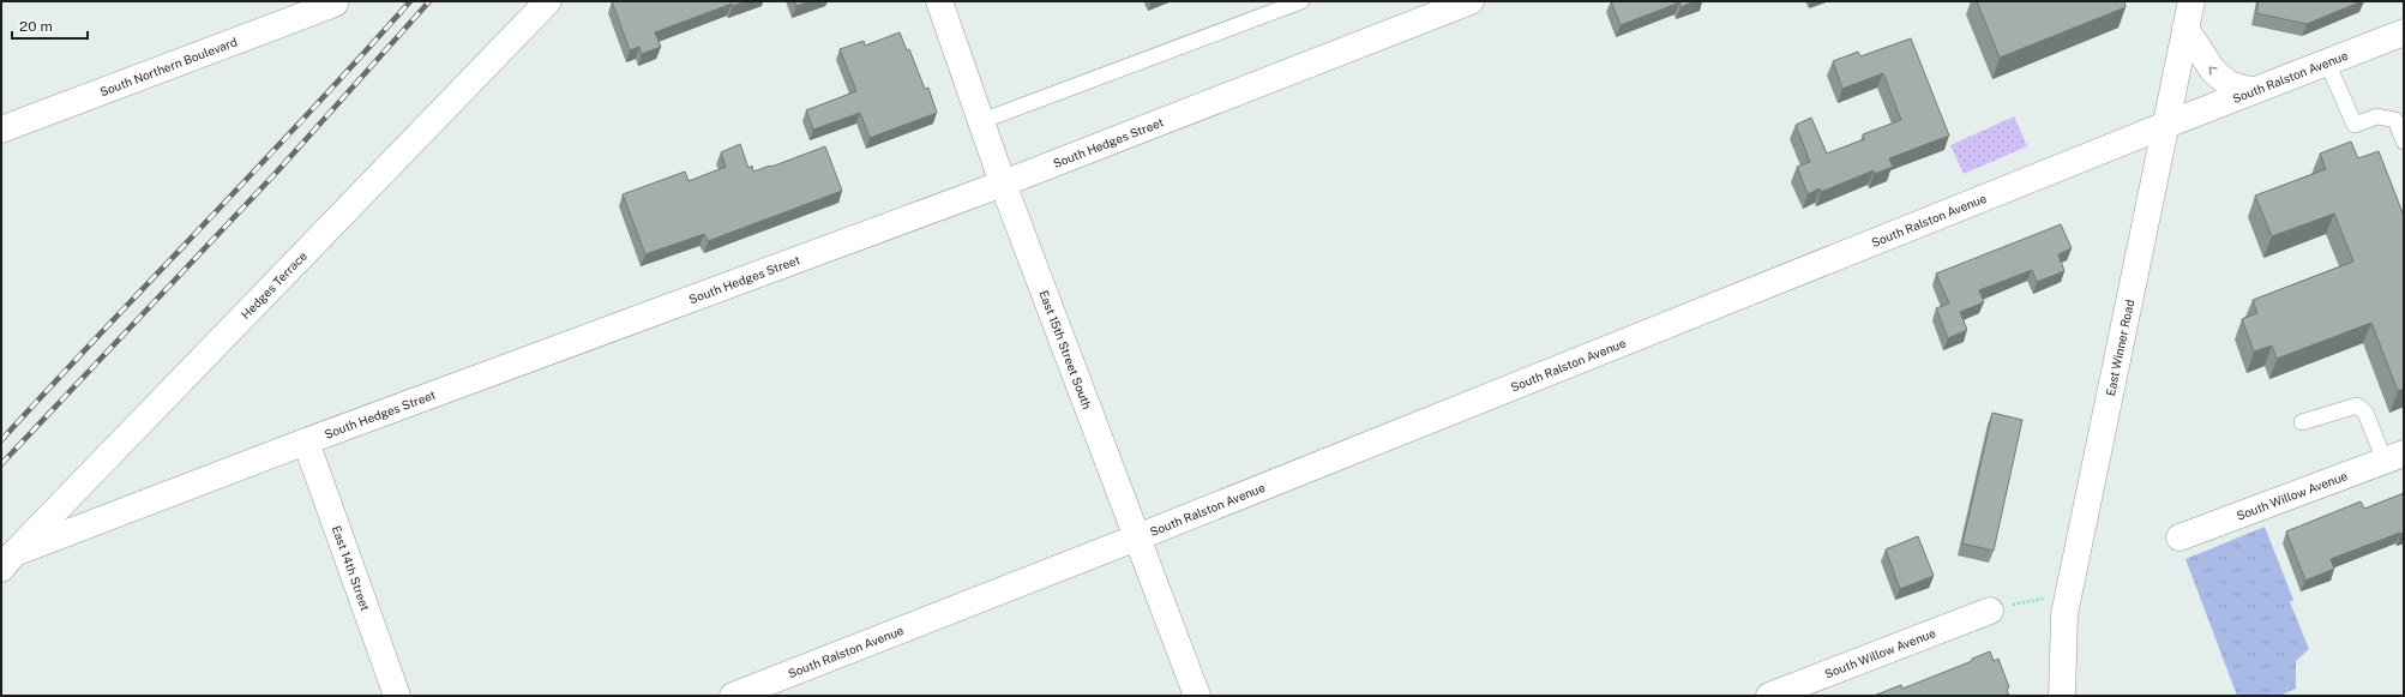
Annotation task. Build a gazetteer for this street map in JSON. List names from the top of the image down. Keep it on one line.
{"streets":{"street":["South Northern Boulevard","South Ralston Avenue","South Hedges Street","Hedges Terrace","East Winner Road","East 15th Street South","South Willow Avenue","East 14th Street"]},"crossings":[["South Ralston Avenue","East Winner Road"],["South Ralston Avenue","East 15th Street South"],["South Hedges Street","Hedges Terrace"],["South Hedges Street","East 15th Street South"],["South Hedges Street","East 14th Street"]],"scale_bar":"20 m"}
